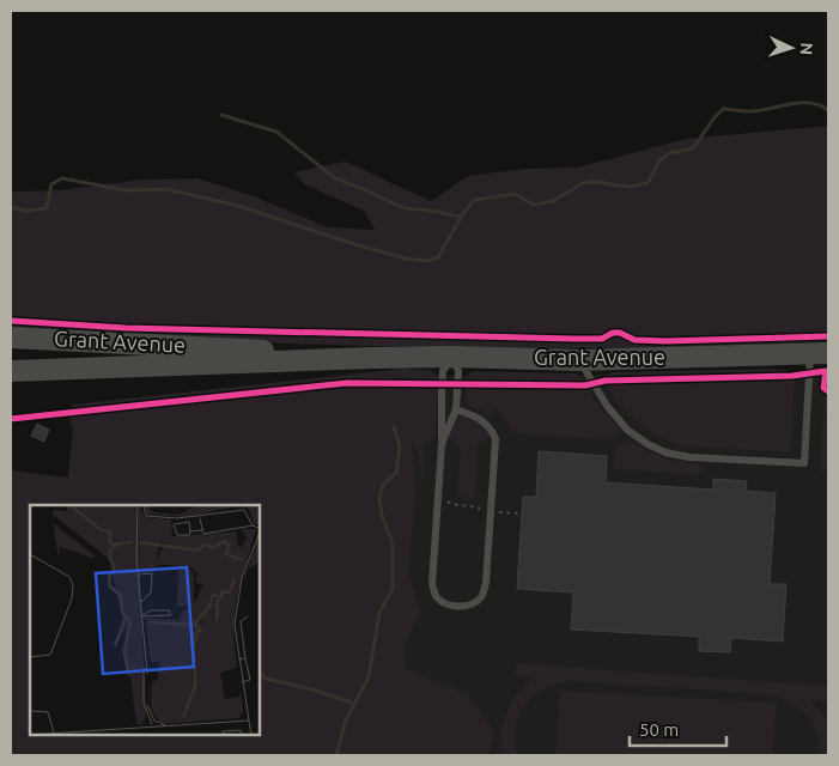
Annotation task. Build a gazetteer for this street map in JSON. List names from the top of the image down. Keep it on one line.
{"streets":{"main road":["Grant Avenue"]},"scale_bar":"50 m","north":"right"}
